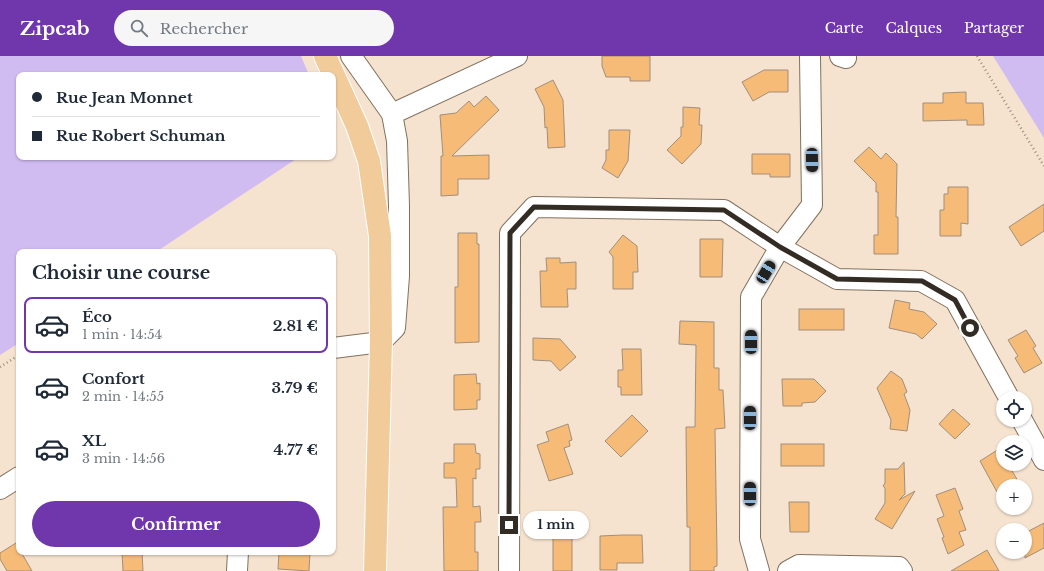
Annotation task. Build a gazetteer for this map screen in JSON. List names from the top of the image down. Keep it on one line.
{"page":{"header":"Zipcab","search":"Rechercher","nav":["Carte","Calques","Partager"],"banner":["Rue Jean Monnet","Rue Robert Schuman"],"heading":"Choisir une course","list":[{"name":"Éco","note":"1 min · 14:54","value":"2.81 €"},{"name":"Confort","note":"2 min · 14:55","value":"3.79 €"},{"name":"XL","note":"3 min · 14:56","value":"4.77 €"}],"map_buttons":["+","−"],"buttons":"Confirmer","bubble":"1 min"}}
